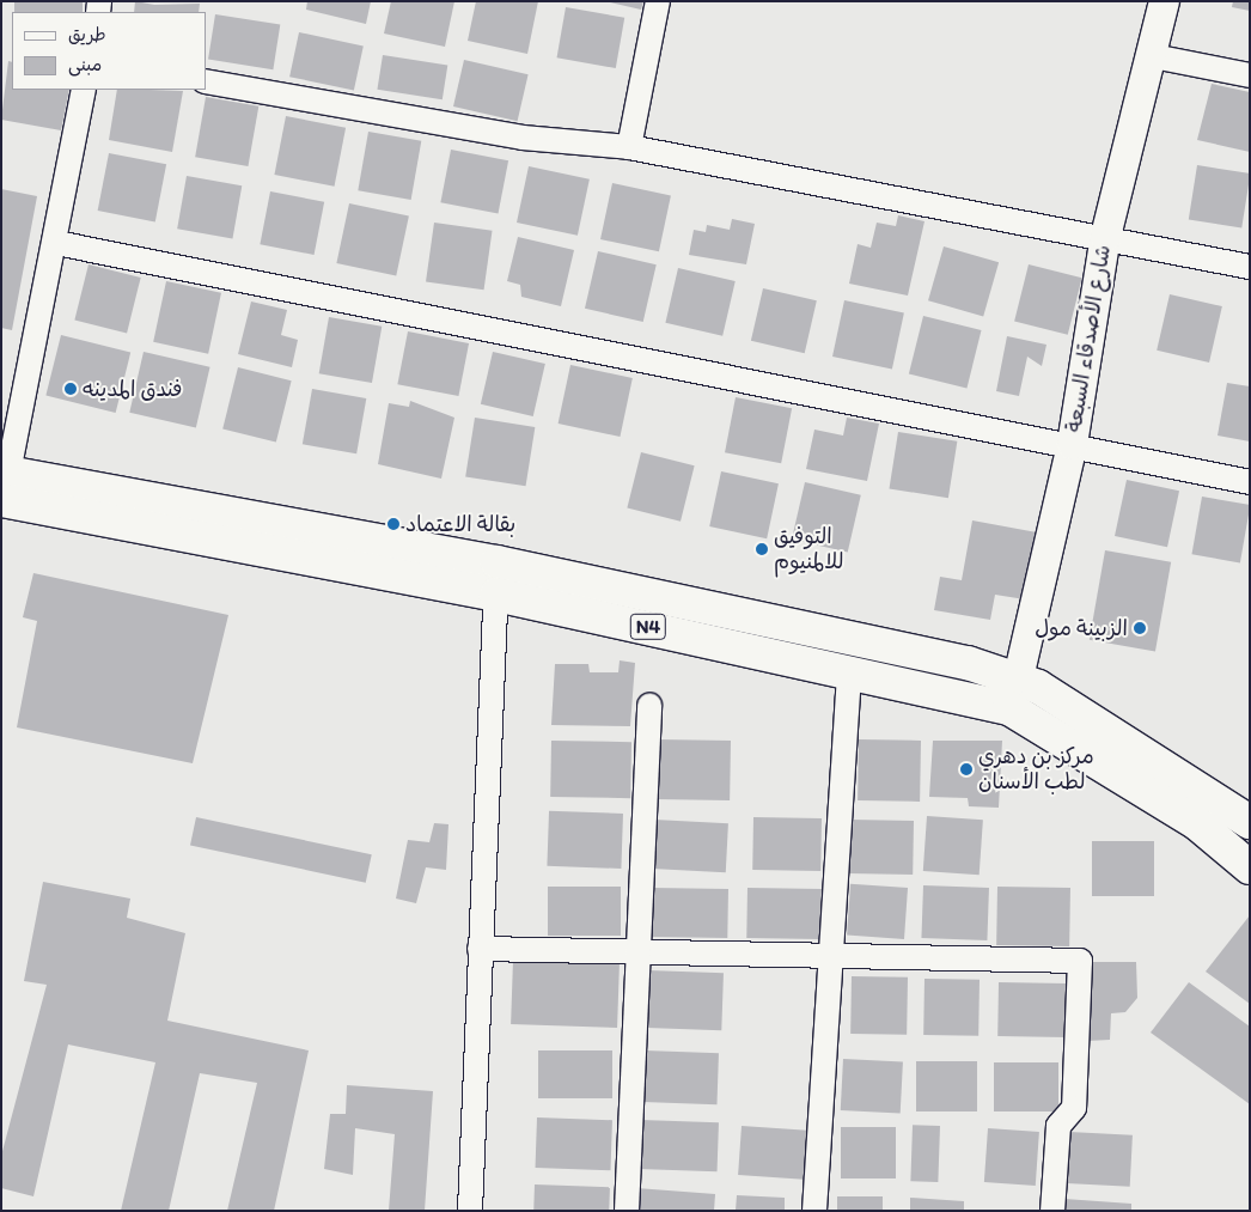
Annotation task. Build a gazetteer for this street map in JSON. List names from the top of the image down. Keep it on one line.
{"streets":{"highway":["N4"],"street":["شارع الأصدقاء السبعة"]},"crossings":[["شارع الأصدقاء السبعة","N4"]],"places":["فندق المدينه","بقالة الاعتماد","التوفيق للالمنيوم","الزبينة مول","مركز بن دهري لطب الأسنان"],"legend":["طريق","مبنى"]}
